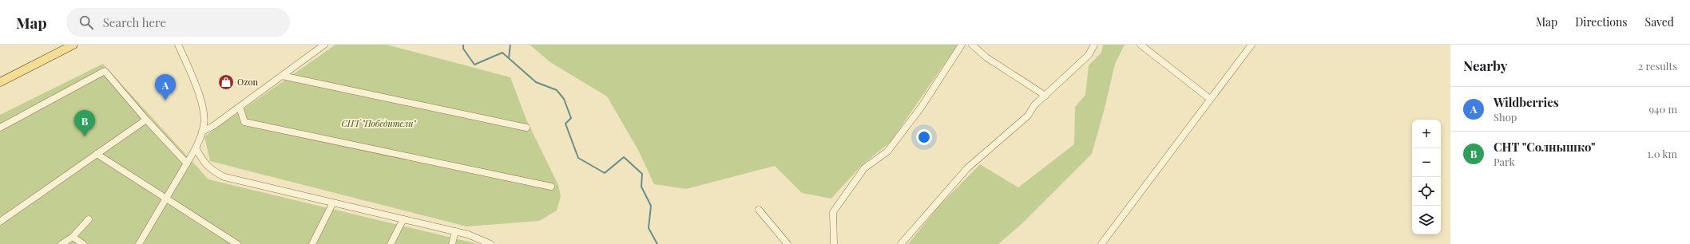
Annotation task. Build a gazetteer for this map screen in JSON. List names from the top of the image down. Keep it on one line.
{"parks":["СНТ \"Победители\""],"places":{"shop":["Ozon"]},"page":{"header":"Map","search":"Search here","nav":["Map","Directions","Saved"],"heading":["Nearby","2 results"],"pins":["A","B"],"list":[{"mark":"A","name":"Wildberries","note":"Shop","value":"940 m"},{"mark":"B","name":"СНТ \"Солнышко\"","note":"Park","value":"1.0 km"}],"map_buttons":["+","−"]}}
